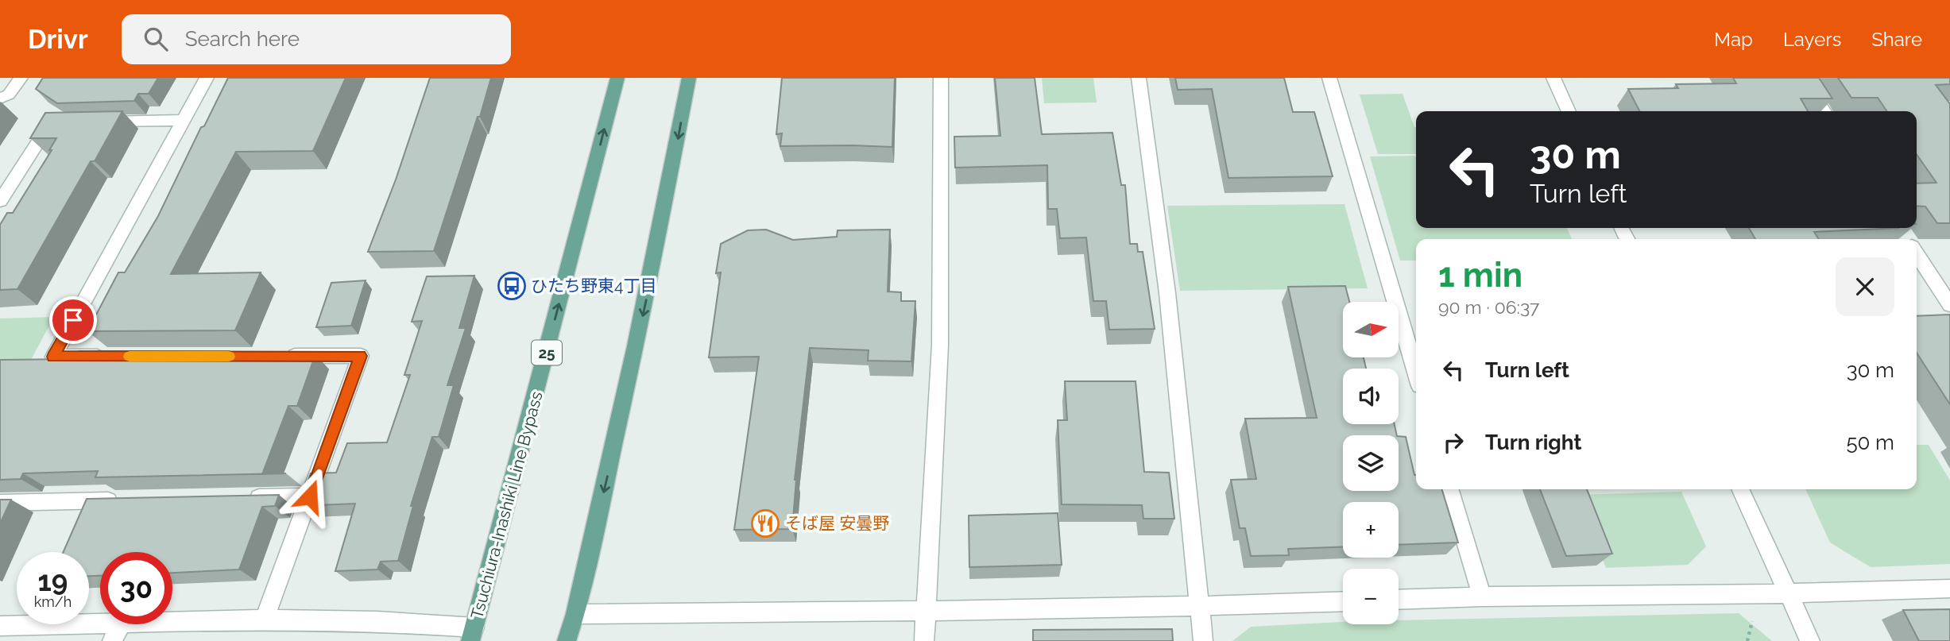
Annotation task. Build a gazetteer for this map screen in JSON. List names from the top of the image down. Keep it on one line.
{"streets":{"main road":["25","Tsuchiura-Inashiki Line Bypass"]},"places":{"bus stop":["ひたち野東4丁目"],"restaurant":["そば屋 安曇野"]},"north":"right","page":{"header":"Drivr","search":"Search here","nav":["Map","Layers","Share"],"turn":["30 m","Turn left"],"heading":["1 min","90 m · 06:37"],"map_buttons":["+","−"],"list":[{"name":"Turn left","value":"30 m"},{"name":"Turn right","value":"50 m"}],"speed":"19 km/h","limit":"30"}}
